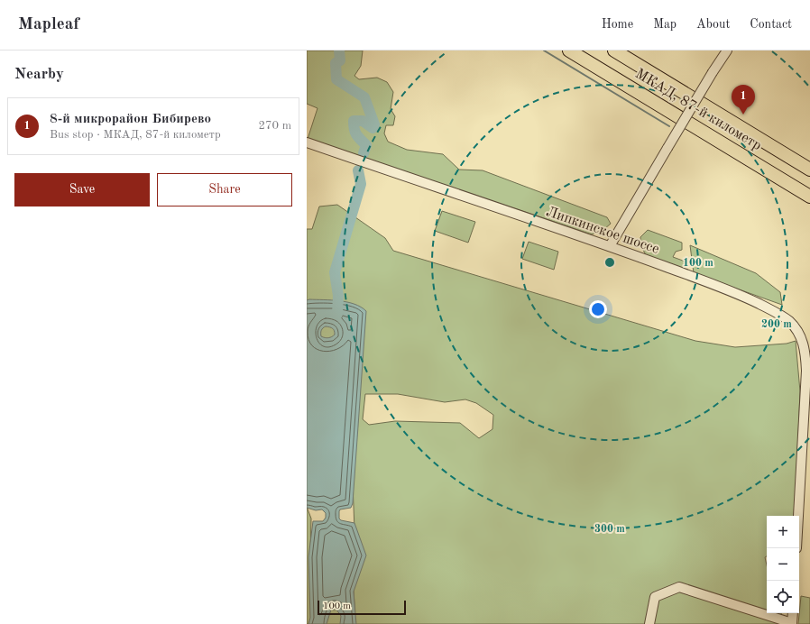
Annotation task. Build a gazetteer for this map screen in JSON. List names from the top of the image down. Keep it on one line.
{"streets":{"highway":["МКАД, 87-й километр"],"street":["Липкинское шоссе"]},"scale_bar":"100 m","page":{"header":"Mapleaf","nav":["Home","Map","About","Contact"],"heading":"Nearby","pins":"1","list":[{"mark":"1","name":"8-й микрорайон Бибирево","note":"Bus stop · МКАД, 87-й километр","value":"270 m"}],"buttons":["Save","Share"],"map_buttons":["+","−"],"scale":"100 m"},"rings":["100 m","200 m","300 m"]}
